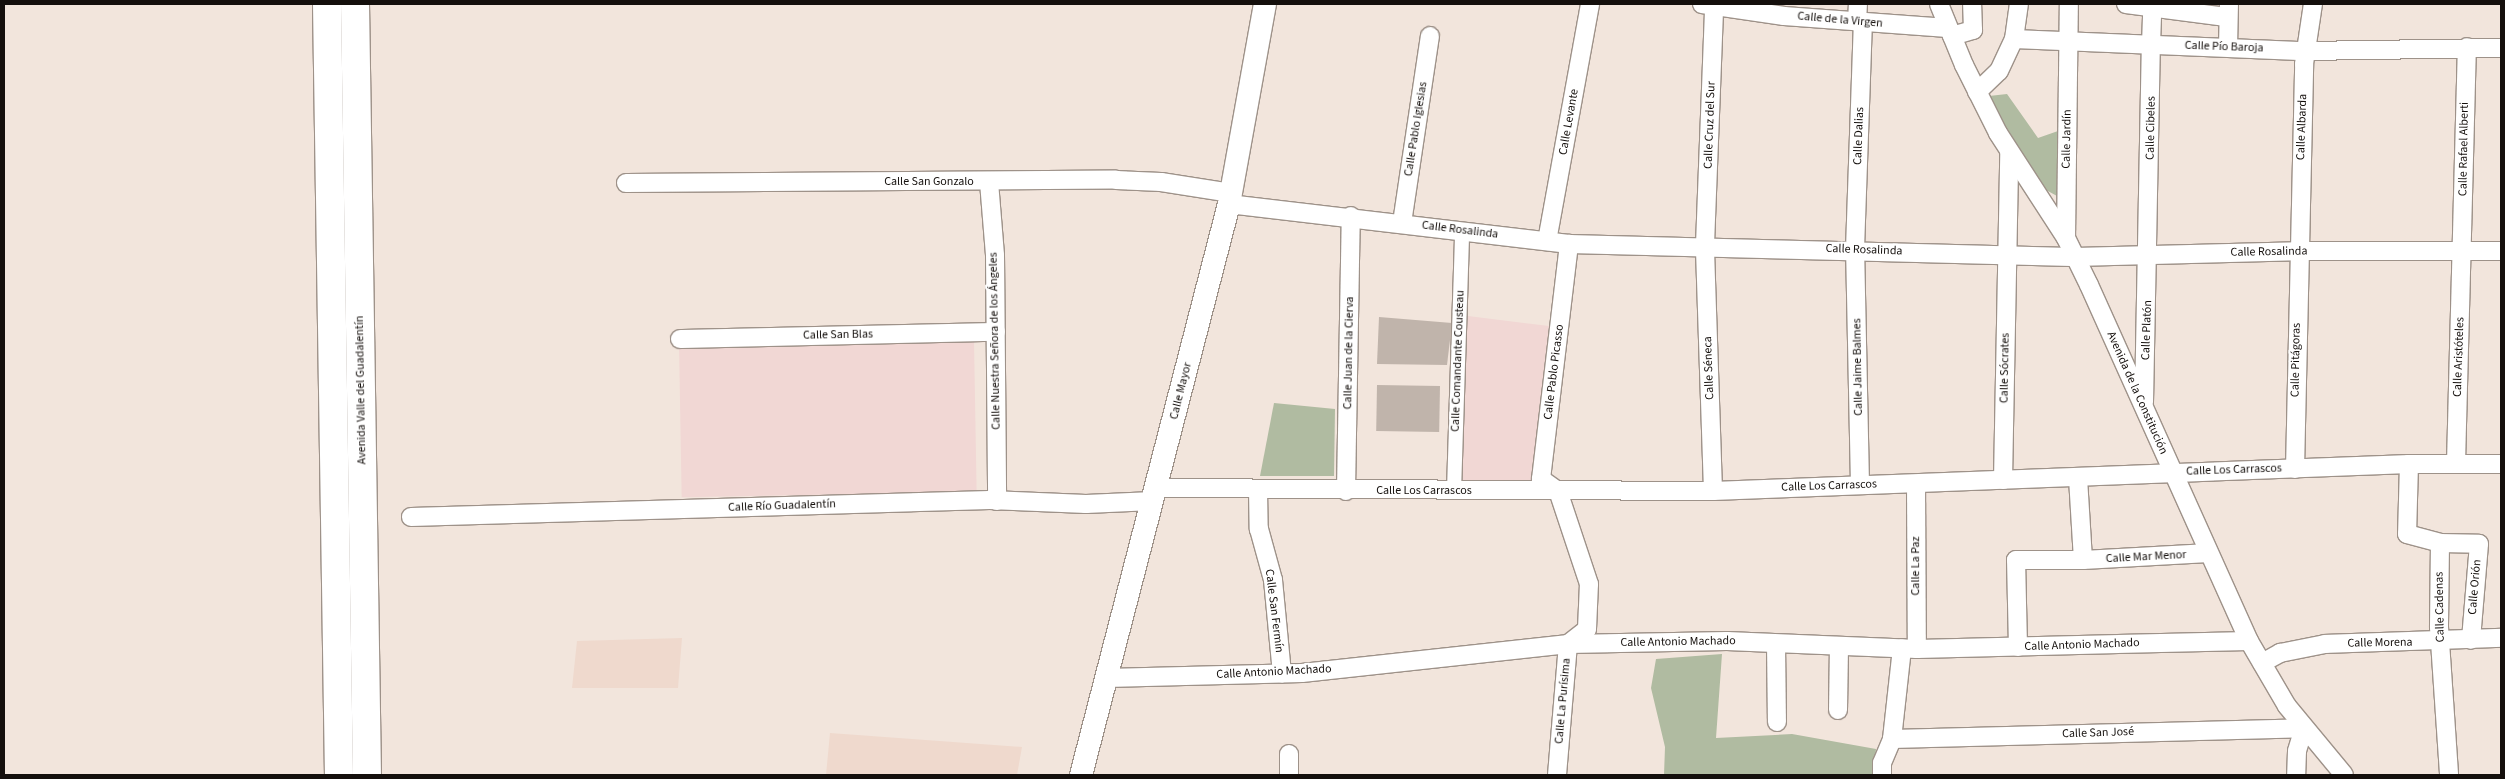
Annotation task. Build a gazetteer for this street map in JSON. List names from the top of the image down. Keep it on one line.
{"streets":{"main road":["Avenida Valle del Guadalentín"],"street":["Calle de la Virgen","Calle Pío Baroja","Calle Levante","Calle Cruz del Sur","Calle Albarda","Calle Cibeles","Calle Pablo Iglesias","Calle Dalias","Calle Jardín","Calle Rafael Alberti","Calle San Gonzalo","Calle Rosalinda","Calle Platón","Calle San Blas","Calle Nuestra Señora de los Ángeles","Calle Juan de la Cierva","Calle Aristóteles","Calle Pitágoras","Calle Comandante Cousteau","Calle Jaime Balmes","Calle Séneca","Calle Sócrates","Calle Pablo Picasso","Calle Mayor","Avenida de la Constitución","Calle Los Carrascos","Calle Río Guadalentín","Calle Mar Menor","Calle La Paz","Calle Orión","Calle Cadenas","Calle San Fermín","Calle Antonio Machado","Calle Morena","Calle La Purísima","Calle San José"]},"crossings":[["Calle de la Virgen","Calle Cruz del Sur"],["Calle de la Virgen","Calle Dalias"],["Calle de la Virgen","Avenida de la Constitución"],["Calle Pío Baroja","Calle Albarda"],["Calle Pío Baroja","Calle Cibeles"],["Calle Pío Baroja","Calle Jardín"],["Calle Pío Baroja","Calle Rafael Alberti"],["Calle Levante","Calle Rosalinda"],["Calle Cruz del Sur","Calle Rosalinda"],["Calle Cruz del Sur","Calle Séneca"],["Calle Albarda","Calle Rosalinda"],["Calle Albarda","Calle Pitágoras"],["Calle Cibeles","Calle Rosalinda"],["Calle Cibeles","Calle Platón"],["Calle Pablo Iglesias","Calle Rosalinda"],["Calle Dalias","Calle Rosalinda"],["Calle Dalias","Calle Jaime Balmes"],["Calle Jardín","Avenida de la Constitución"],["Calle Rafael Alberti","Calle Rosalinda"],["Calle Rafael Alberti","Calle Aristóteles"],["Calle San Gonzalo","Calle Rosalinda"],["Calle San Gonzalo","Calle Nuestra Señora de los Ángeles"],["Calle San Gonzalo","Calle Mayor"],["Calle Rosalinda","Calle Platón"],["Calle Rosalinda","Calle Juan de la Cierva"],["Calle Rosalinda","Calle Aristóteles"],["Calle Rosalinda","Calle Pitágoras"],["Calle Rosalinda","Calle Comandante Cousteau"],["Calle Rosalinda","Calle Jaime Balmes"],["Calle Rosalinda","Calle Séneca"],["Calle Rosalinda","Calle Sócrates"],["Calle Rosalinda","Calle Pablo Picasso"],["Calle Rosalinda","Calle Mayor"],["Calle Rosalinda","Avenida de la Constitución"],["Calle Platón","Avenida de la Constitución"],["Calle San Blas","Calle Nuestra Señora de los Ángeles"],["Calle Nuestra Señora de los Ángeles","Calle Río Guadalentín"],["Calle Juan de la Cierva","Calle Los Carrascos"],["Calle Aristóteles","Calle Los Carrascos"],["Calle Pitágoras","Calle Los Carrascos"],["Calle Comandante Cousteau","Calle Los Carrascos"],["Calle Jaime Balmes","Calle Los Carrascos"],["Calle Séneca","Calle Los Carrascos"],["Calle Sócrates","Avenida de la Constitución"],["Calle Sócrates","Calle Los Carrascos"],["Calle Pablo Picasso","Calle Los Carrascos"],["Calle Pablo Picasso","Calle La Purísima"],["Calle Mayor","Calle Los Carrascos"],["Calle Mayor","Calle Río Guadalentín"],["Calle Mayor","Calle Antonio Machado"],["Avenida de la Constitución","Calle Los Carrascos"],["Avenida de la Constitución","Calle Mar Menor"],["Avenida de la Constitución","Calle Antonio Machado"],["Avenida de la Constitución","Calle Morena"],["Avenida de la Constitución","Calle San José"],["Calle Los Carrascos","Calle Río Guadalentín"],["Calle Los Carrascos","Calle La Paz"],["Calle Los Carrascos","Calle San Fermín"],["Calle Los Carrascos","Calle La Purísima"],["Calle Mar Menor","Calle Antonio Machado"],["Calle La Paz","Calle Antonio Machado"],["Calle La Paz","Calle San José"],["Calle Orión","Calle Cadenas"],["Calle Orión","Calle Morena"],["Calle Cadenas","Calle Morena"],["Calle San Fermín","Calle Antonio Machado"],["Calle Antonio Machado","Calle La Purísima"]]}
